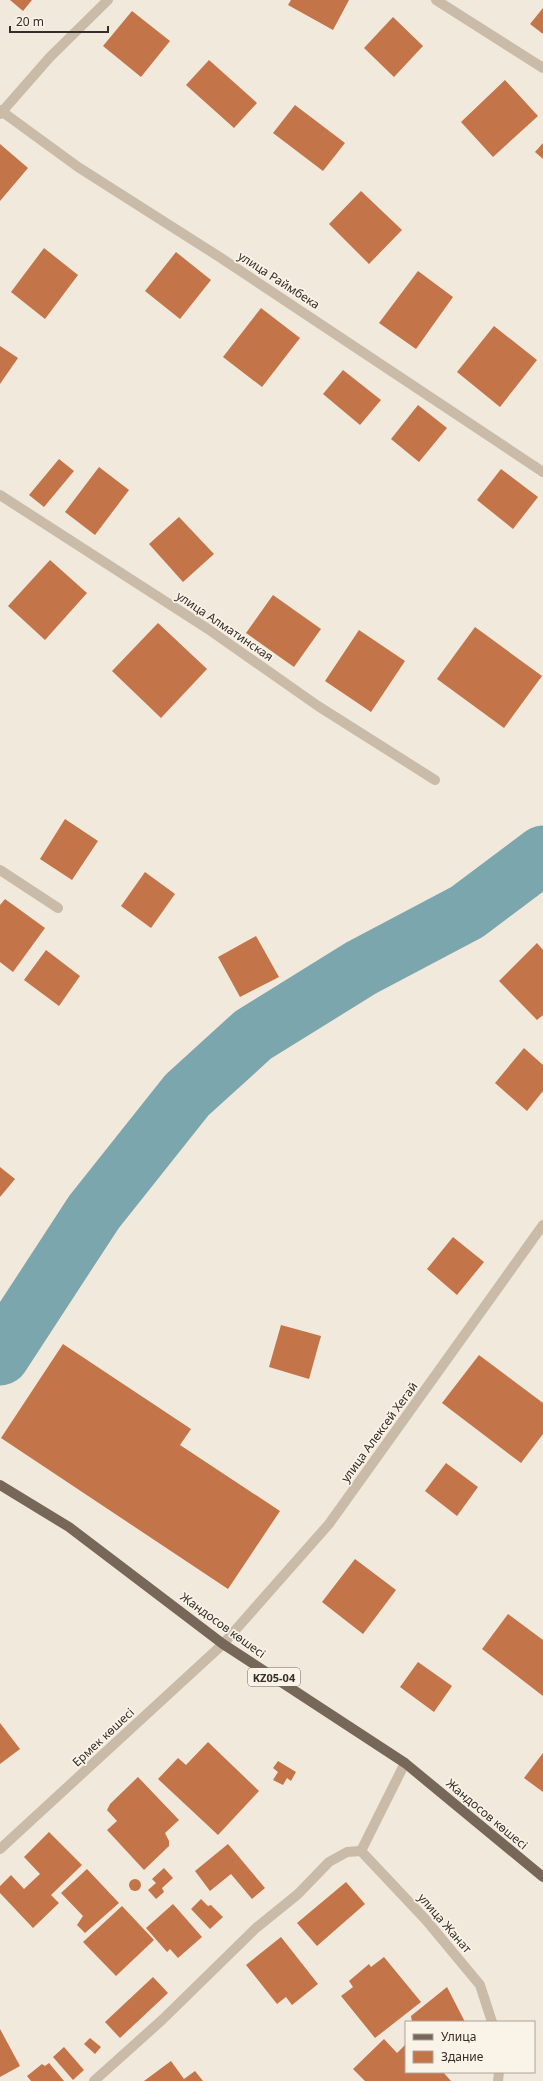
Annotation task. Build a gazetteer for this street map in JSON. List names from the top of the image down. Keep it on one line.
{"streets":{"main road":["Жандосов көшесі","KZ05-04"],"street":["улица Раймбека","улица Алматинская","улица Алексей Хегай","Ермек көшесі","улица Жанат"]},"crossings":[["улица Алексей Хегай","Жандосов көшесі"],["улица Алексей Хегай","Ермек көшесі"],["Жандосов көшесі","Ермек көшесі"]],"legend":["Улица","Здание"],"scale_bar":"20 m"}
